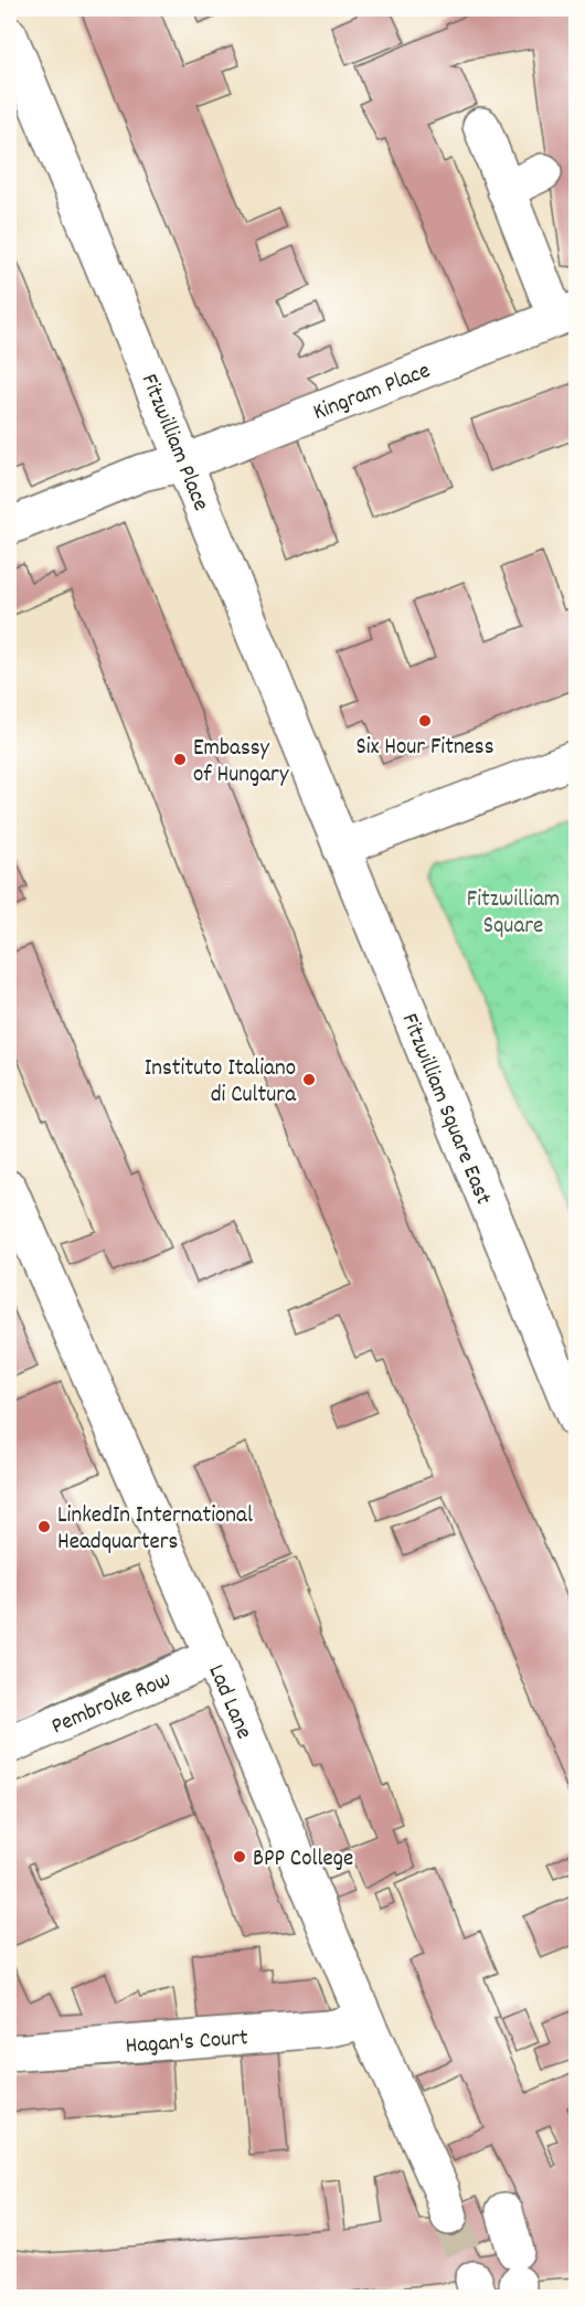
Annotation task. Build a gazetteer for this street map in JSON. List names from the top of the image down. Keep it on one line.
{"streets":{"street":["Kingram Place","Fitzwilliam Place","Fitzwilliam Square East","Pembroke Row","Lad Lane","Hagan's Court"]},"crossings":[["Kingram Place","Fitzwilliam Place"],["Fitzwilliam Place","Fitzwilliam Square East"],["Pembroke Row","Lad Lane"],["Lad Lane","Hagan's Court"]],"parks":["Fitzwilliam Square"],"places":["Six Hour Fitness","Embassy of Hungary","Instituto Italiano di Cultura","LinkedIn International Headquarters","BPP College"]}
